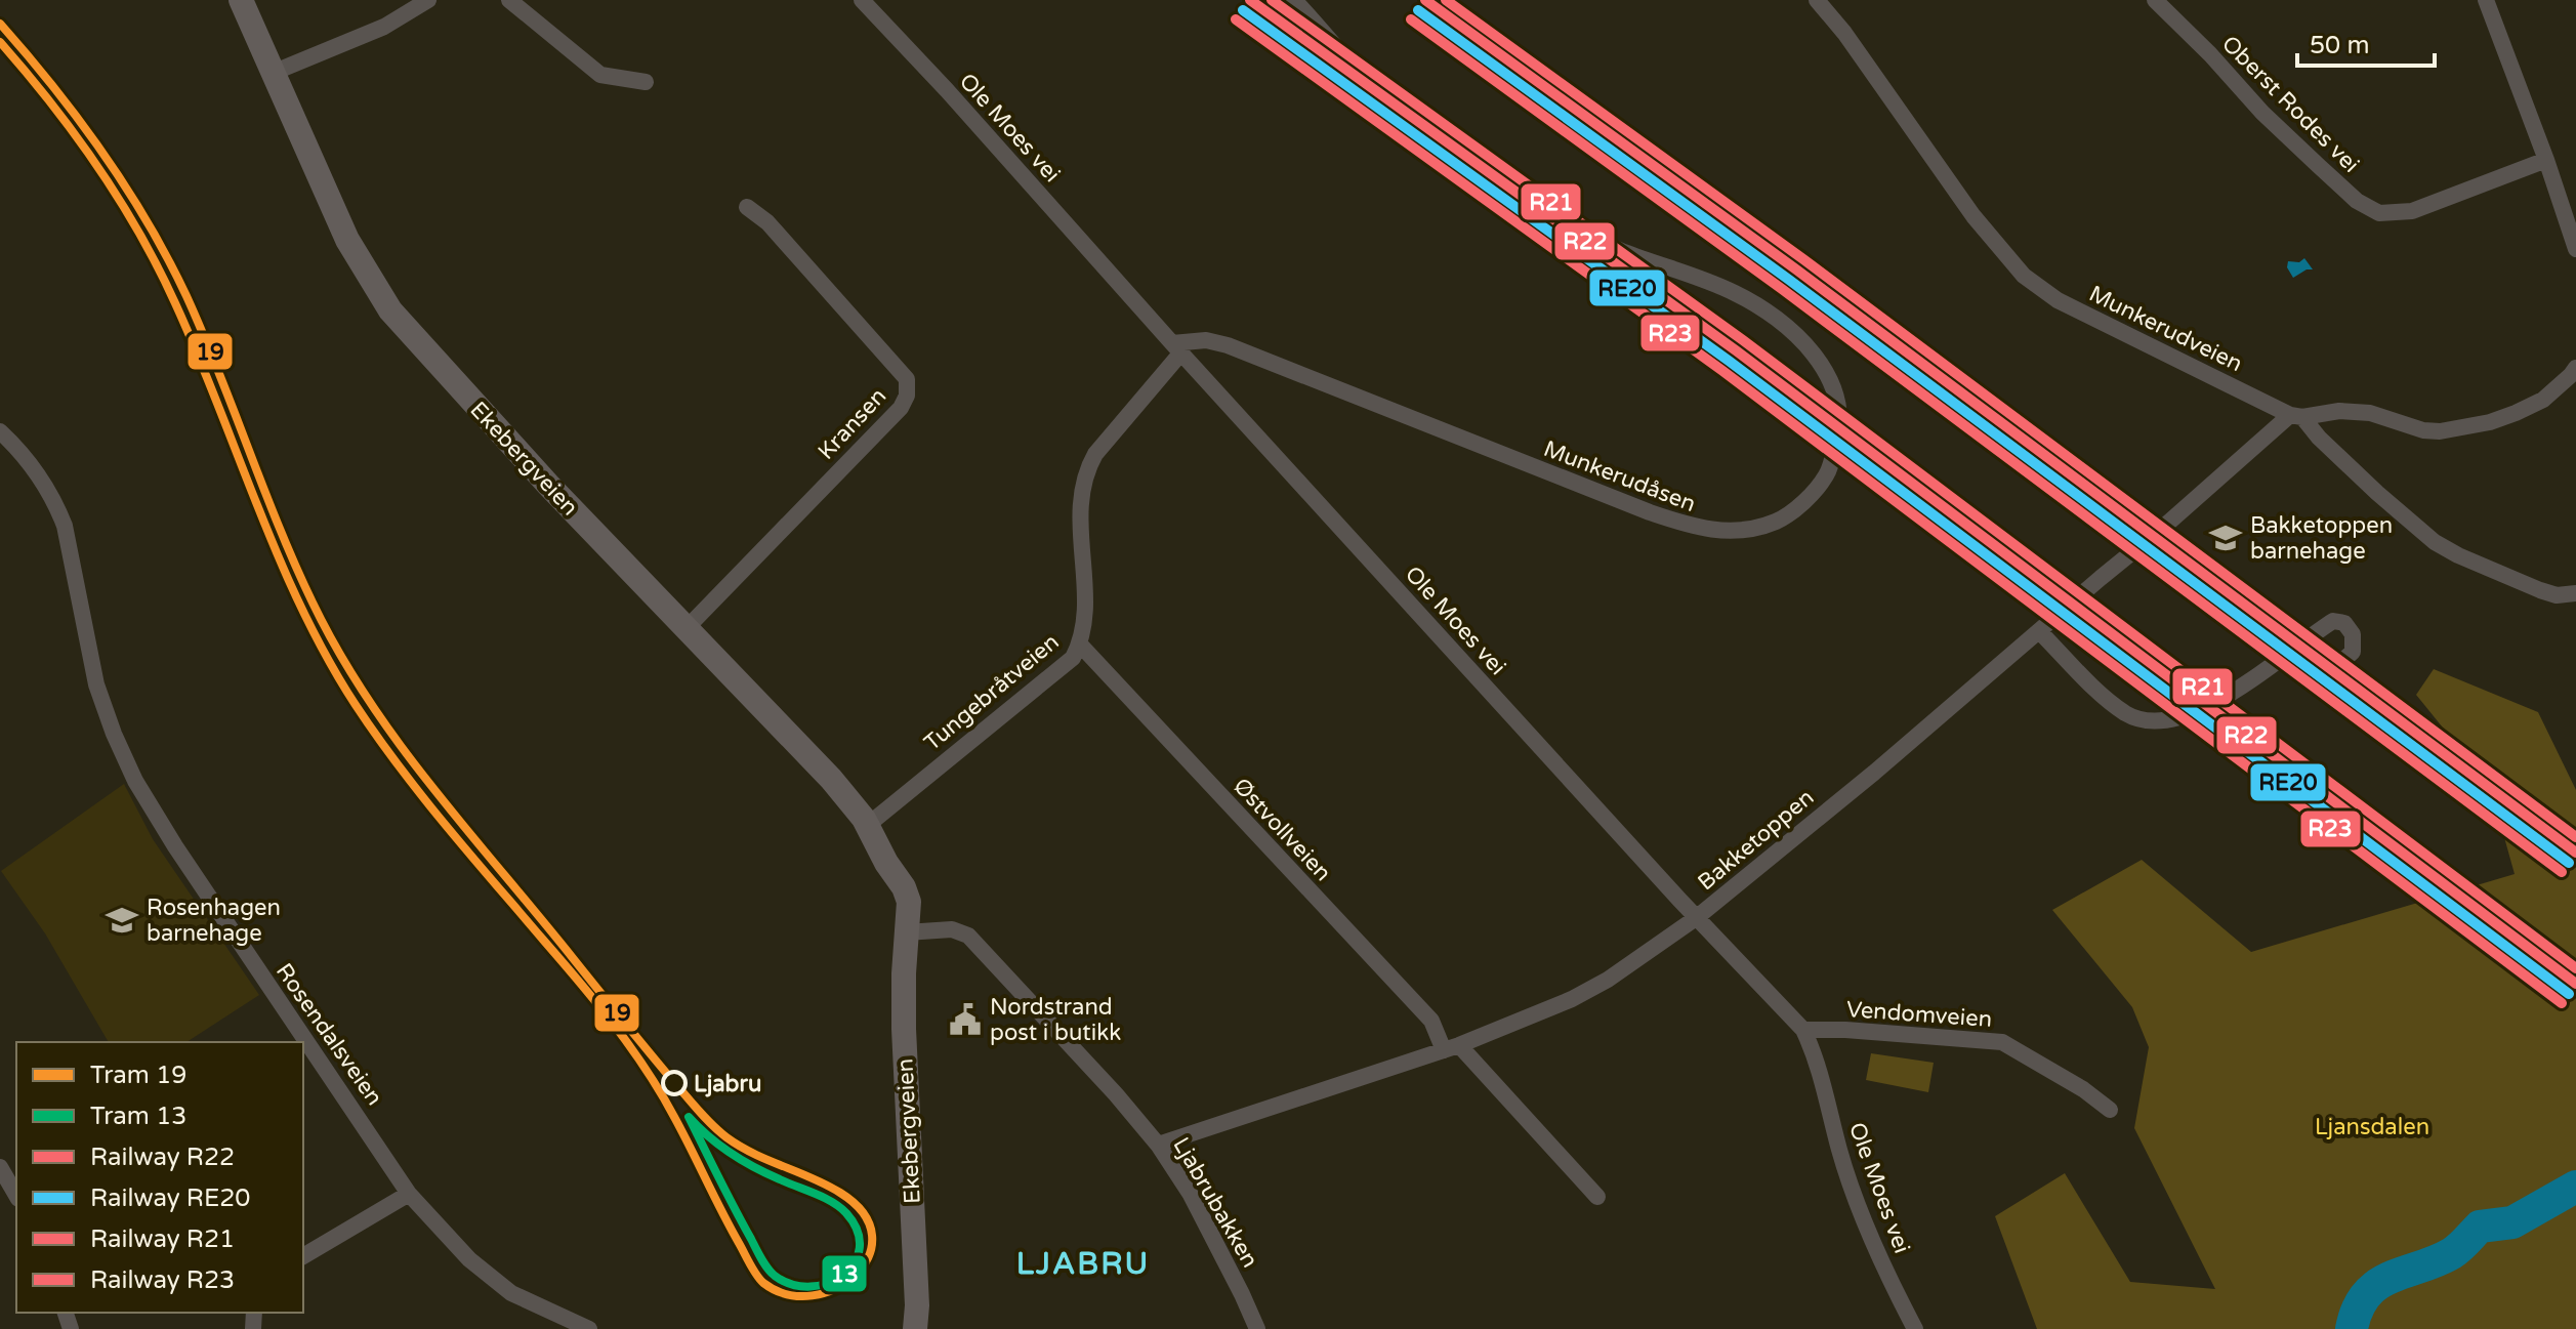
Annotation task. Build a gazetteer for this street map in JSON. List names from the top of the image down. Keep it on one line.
{"streets":{"main road":["Ekebergveien"],"street":["Oberst Rodes vei","Ole Moes vei","Munkerudveien","Kransen","Munkerudåsen","Tungebråtveien","Østvollveien","Bakketoppen","Vendomveien","Rosendalsveien","Ljabrubakken"]},"crossings":[["Ole Moes vei","Munkerudåsen"],["Ole Moes vei","Tungebråtveien"],["Ole Moes vei","Bakketoppen"],["Ole Moes vei","Vendomveien"],["Munkerudveien","Bakketoppen"],["Kransen","Ekebergveien"],["Ekebergveien","Tungebråtveien"],["Ekebergveien","Ljabrubakken"],["Munkerudåsen","Tungebråtveien"],["Tungebråtveien","Østvollveien"],["Østvollveien","Bakketoppen"],["Bakketoppen","Ljabrubakken"]],"districts":["LJABRU"],"parks":["Ljansdalen"],"places":{"school or university":["Bakketoppen barnehage","Rosenhagen barnehage"],"public building":["Nordstrand post i butikk"],"other":["Ljabru"]},"lines":["rail line R22","rail line R21","rail line RE20","rail line R23","tram line 19","tram line 13"],"legend":["Tram 19","Tram 13","Railway R22","Railway RE20","Railway R21","Railway R23"],"scale_bar":"50 m"}
